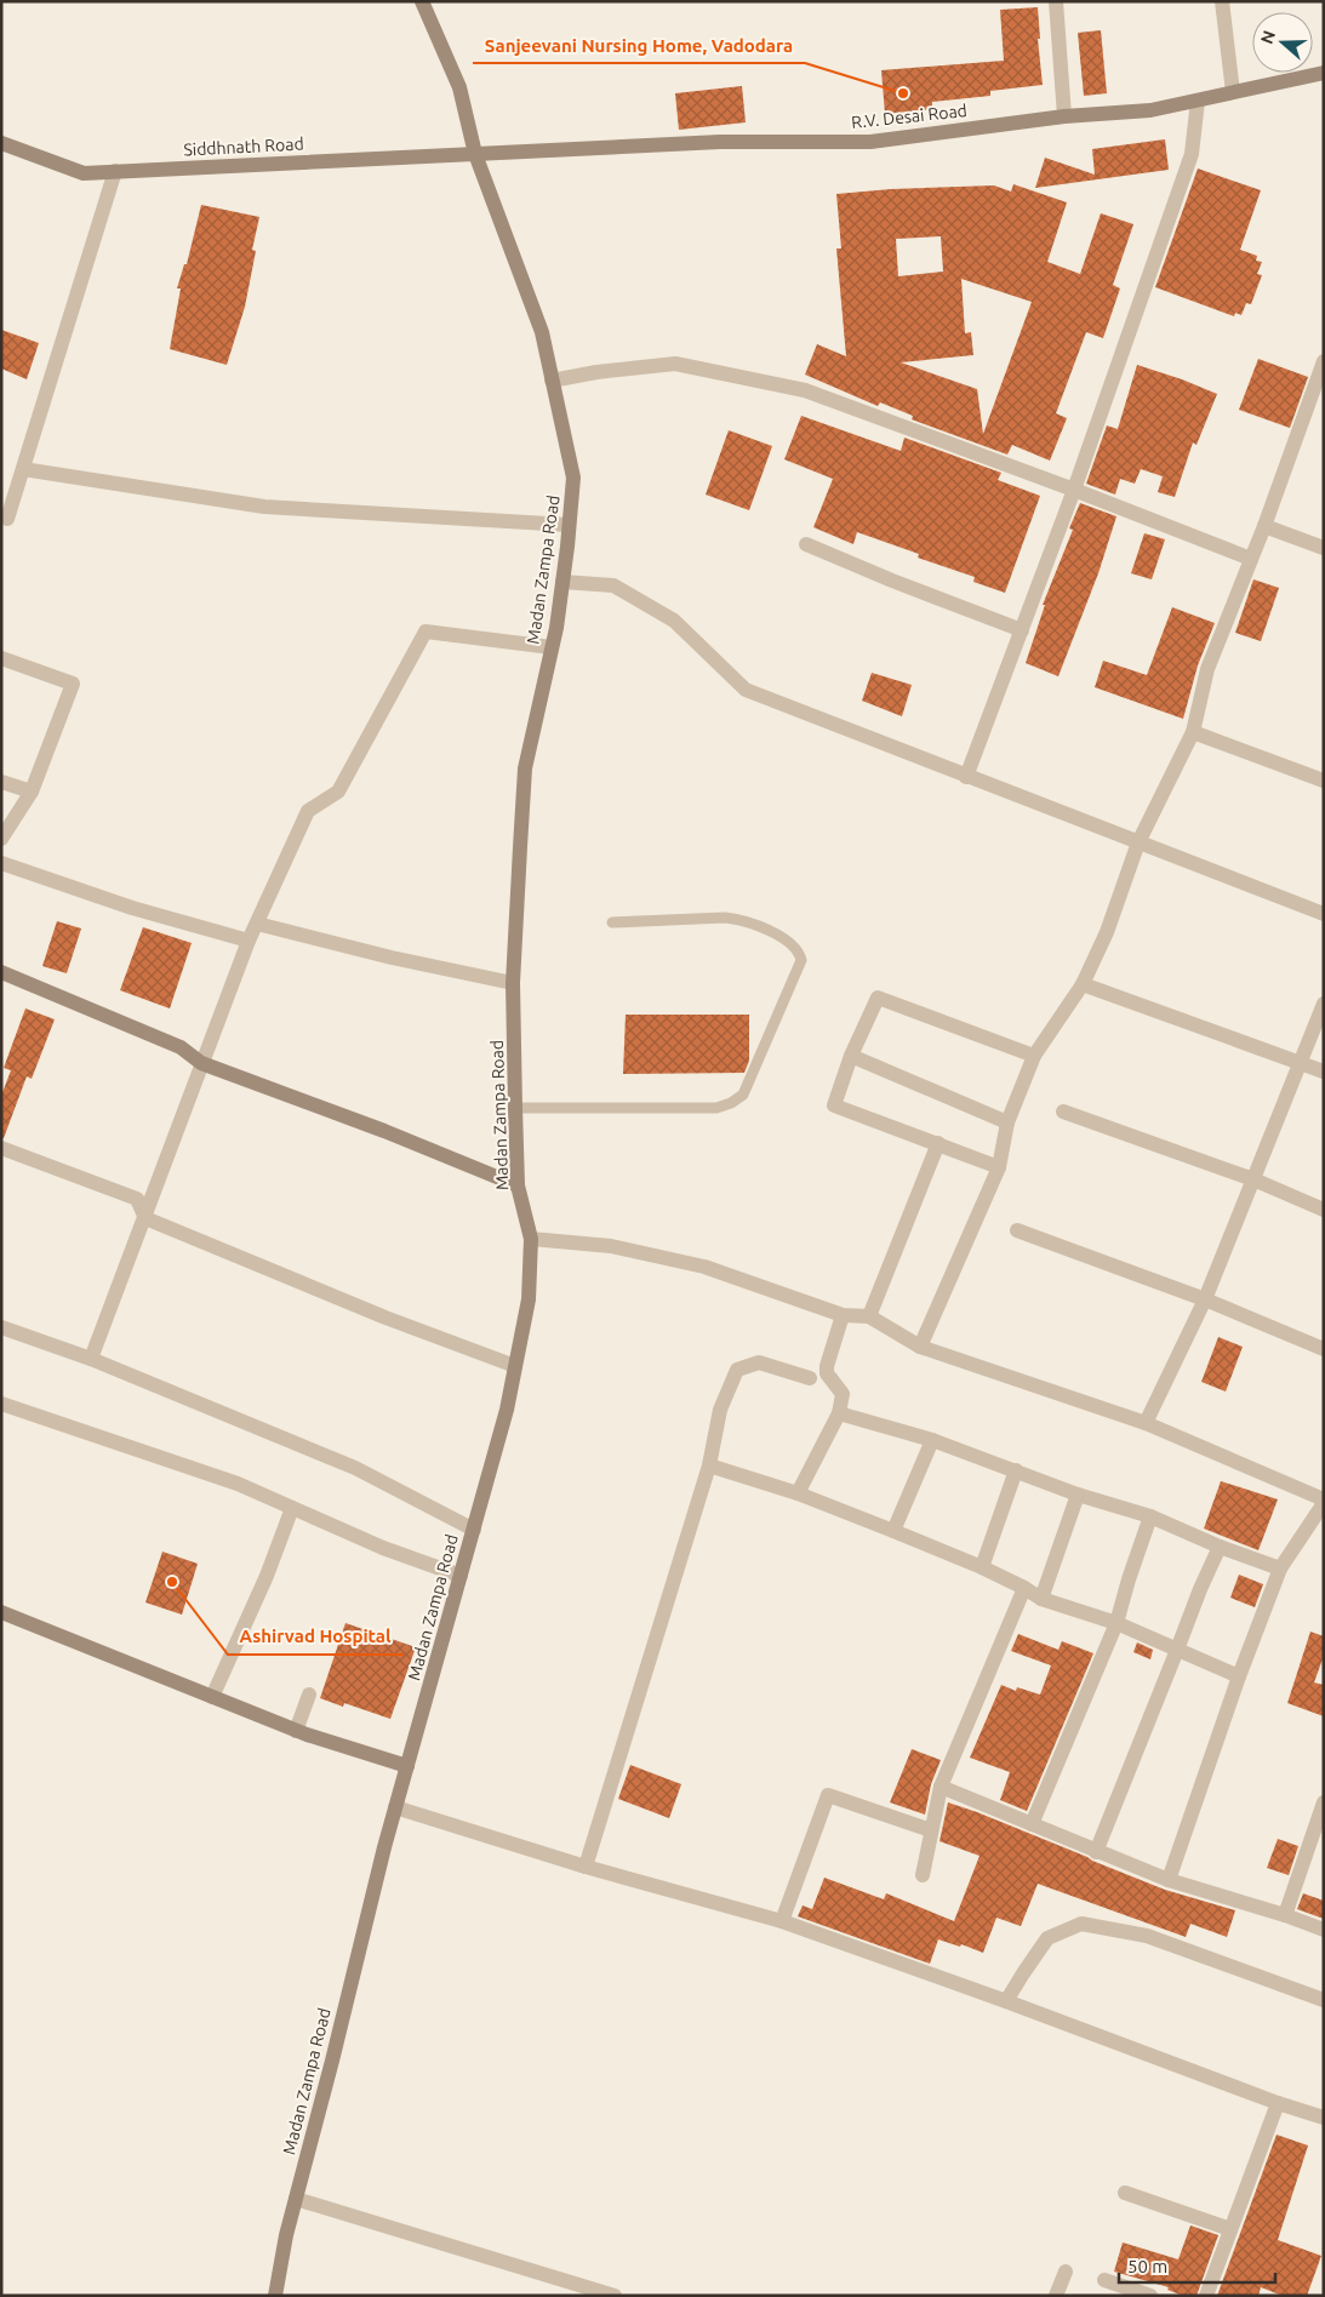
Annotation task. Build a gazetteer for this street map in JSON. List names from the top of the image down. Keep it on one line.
{"streets":{"main road":["R.V. Desai Road","Siddhnath Road","Madan Zampa Road"]},"crossings":[["R.V. Desai Road","Siddhnath Road"],["Siddhnath Road","Madan Zampa Road"]],"places":["Sanjeevani Nursing Home, Vadodara","Ashirvad Hospital"],"scale_bar":"50 m","north":"left"}
